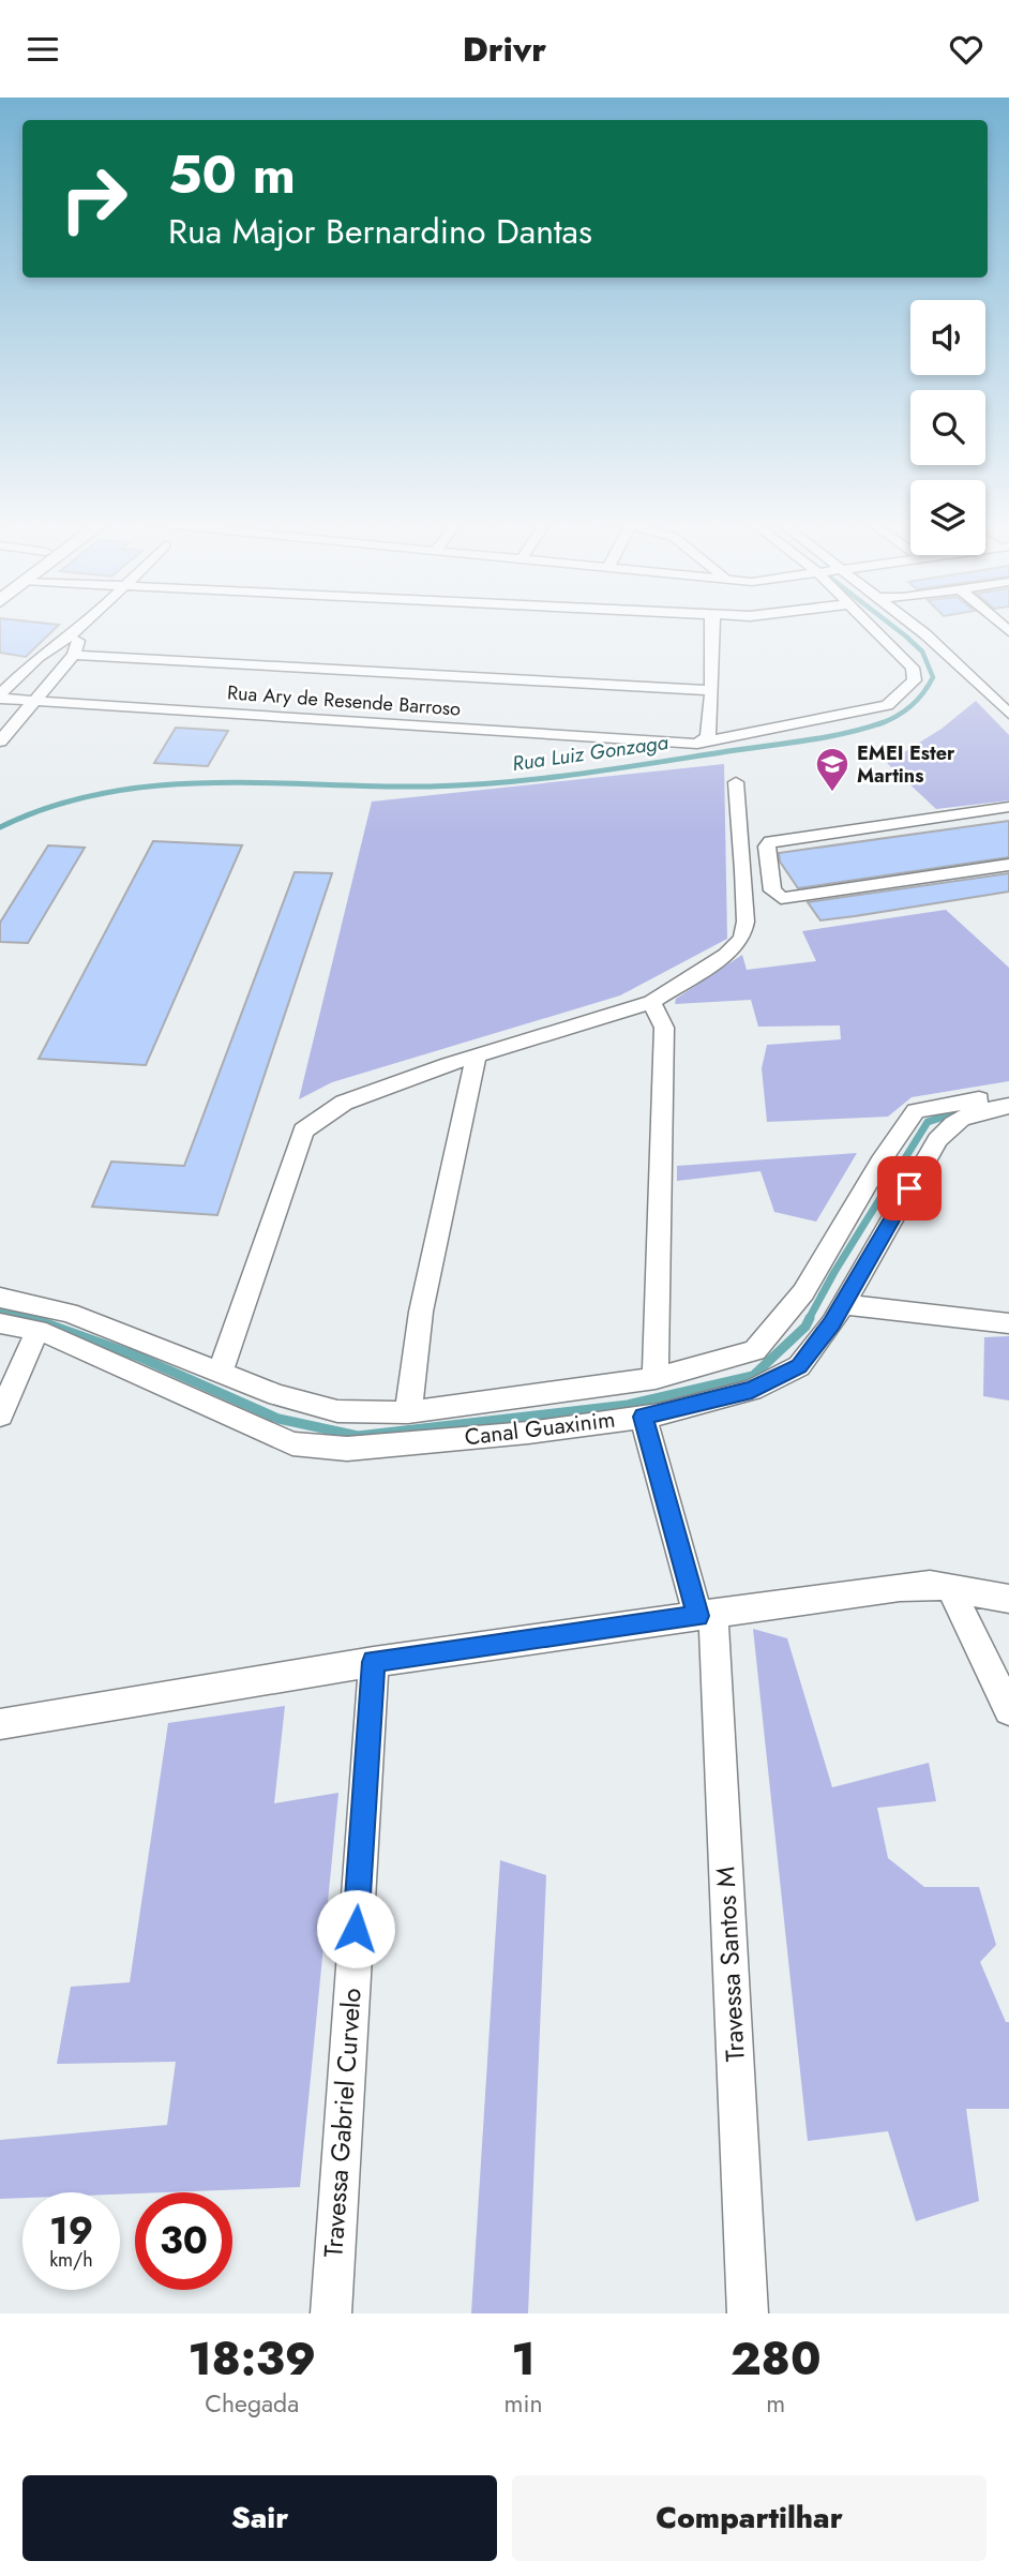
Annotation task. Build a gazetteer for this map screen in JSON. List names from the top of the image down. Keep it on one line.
{"streets":{"street":["Rua Ary de Resende Barroso","Canal Guaxinim","Travessa Santos M","Travessa Gabriel Curvelo"]},"crossings":[["Canal Guaxinim","Travessa Santos M"]],"water":["Rua Luiz Gonzaga"],"places":{"school or university":["EMEI Ester Martins"]},"page":{"header":"Drivr","turn":["50 m","Rua Major Bernardino Dantas"],"speed":"19 km/h","limit":"30","eta":["18:39","Chegada","1","min","280","m"],"buttons":["Sair","Compartilhar"]}}
